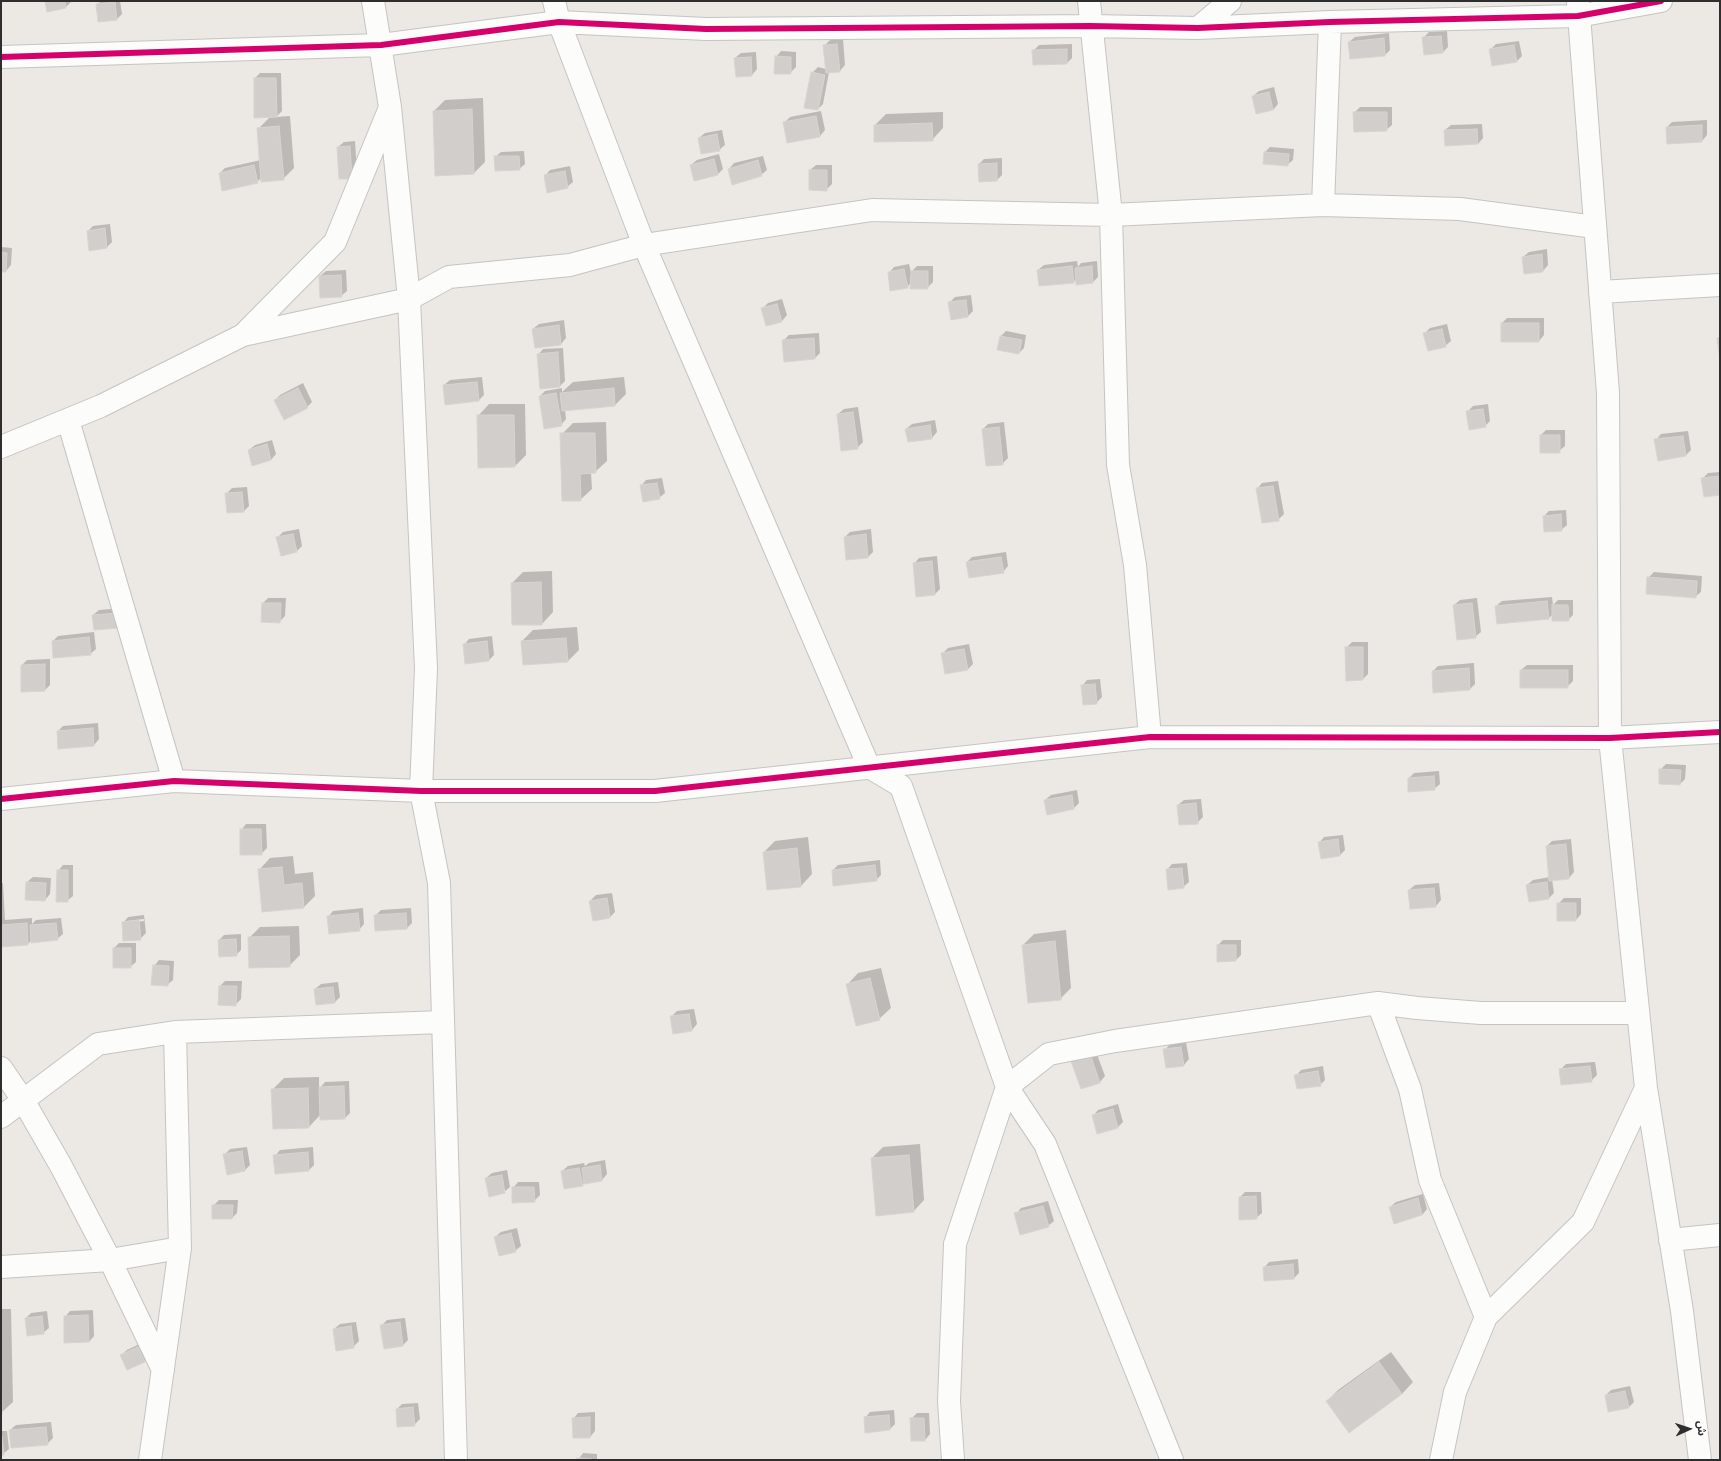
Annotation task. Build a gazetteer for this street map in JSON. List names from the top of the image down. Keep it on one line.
{"north":"right"}
